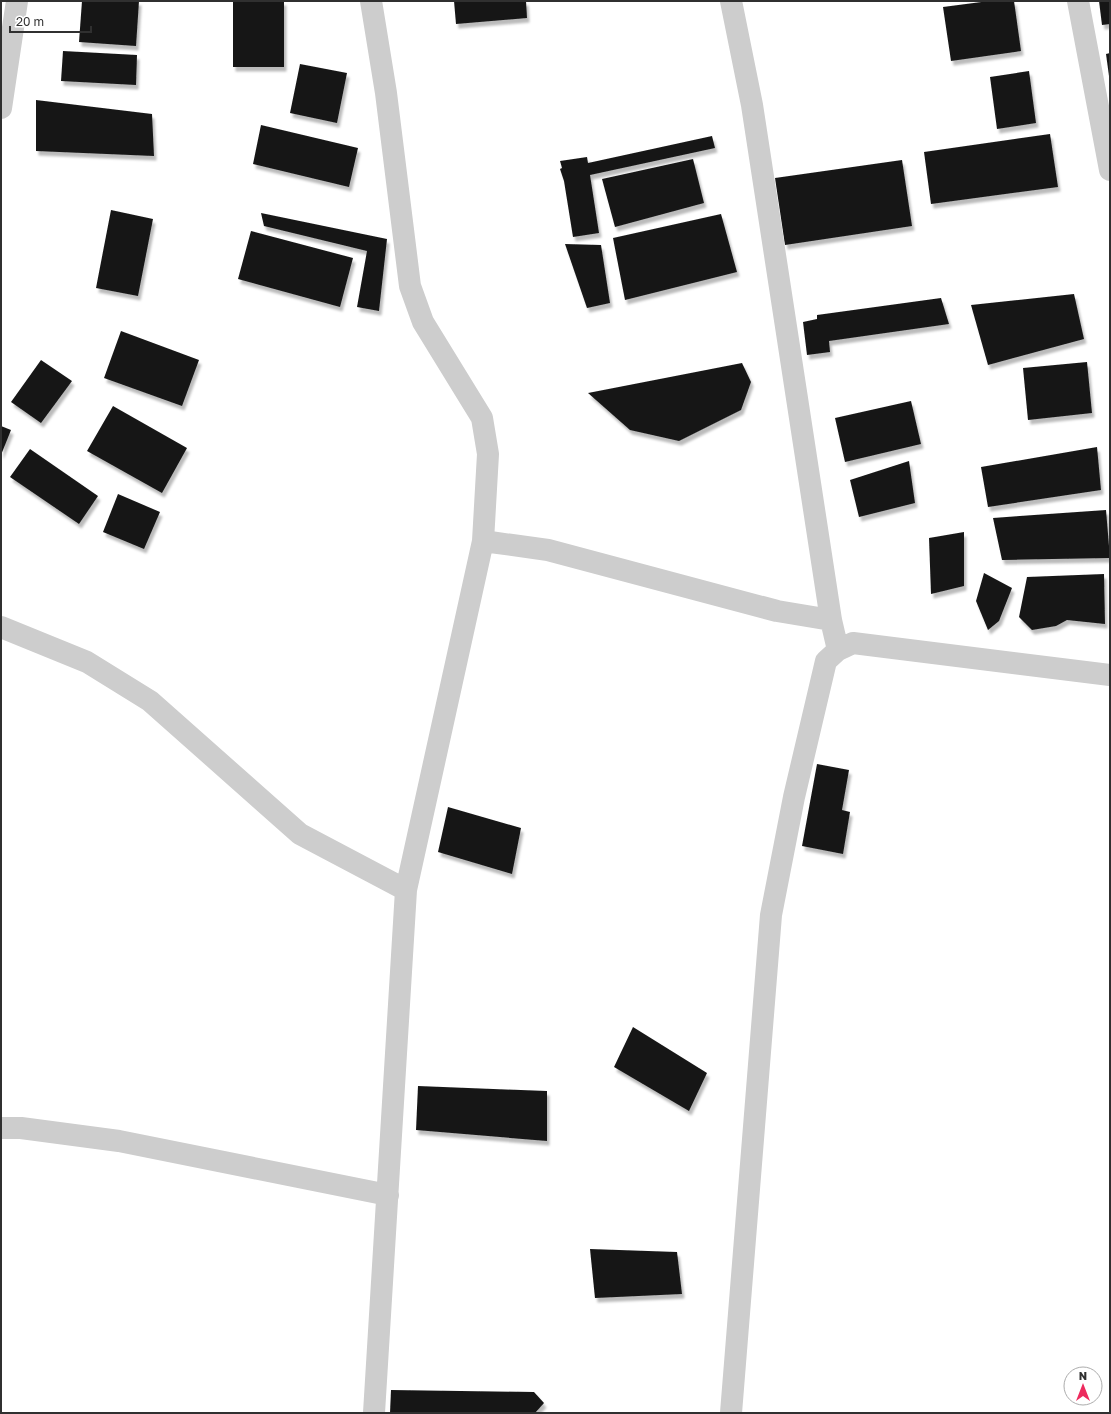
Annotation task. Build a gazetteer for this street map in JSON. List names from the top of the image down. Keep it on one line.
{"scale_bar":"20 m","north":"top"}
